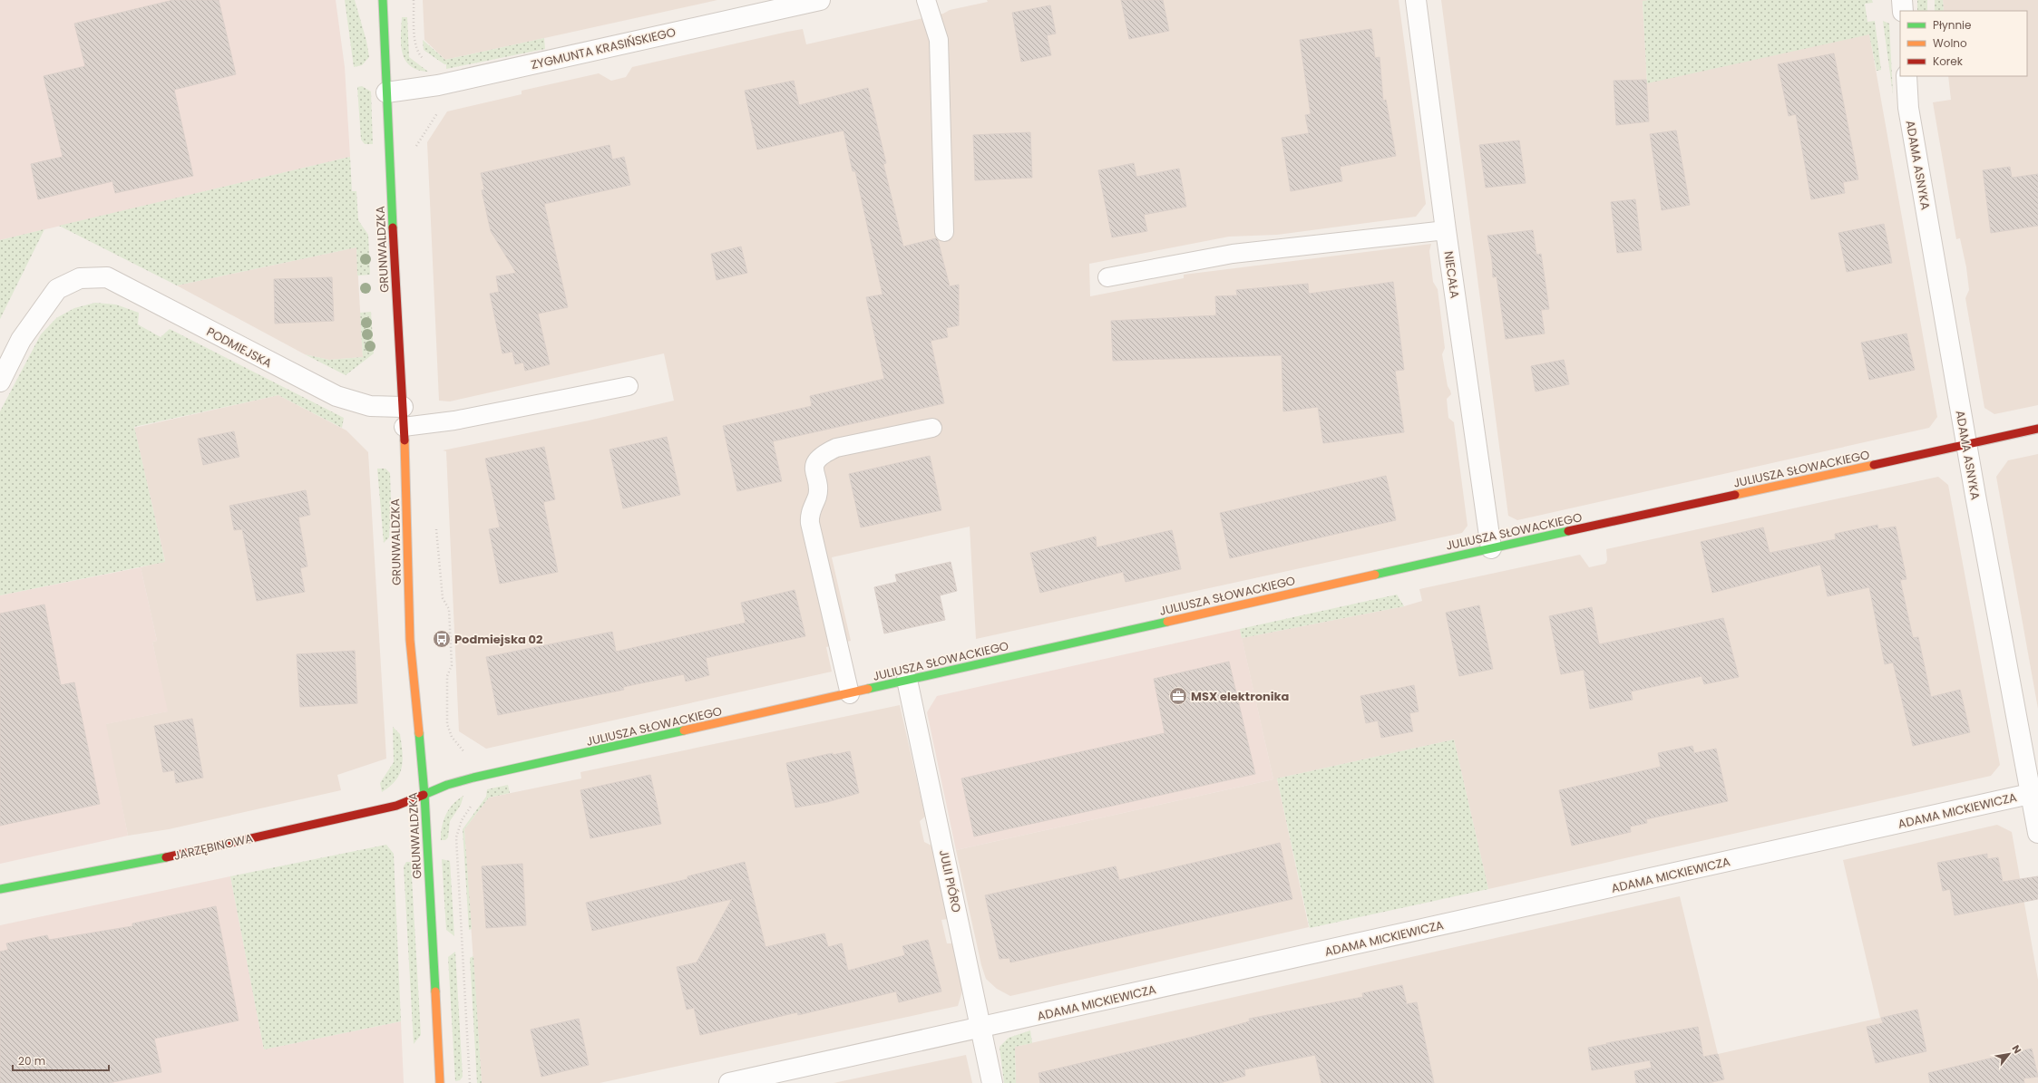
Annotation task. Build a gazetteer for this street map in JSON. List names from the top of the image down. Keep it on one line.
{"streets":{"street":["ZYGMUNTA KRASIŃSKIEGO","ADAMA ASNYKA","GRUNWALDZKA","NIECAŁA","PODMIEJSKA","JULIUSZA SŁOWACKIEGO","ADAMA MICKIEWICZA","JARZĘBINOWA","JULII PIÓRO"]},"crossings":[["ZYGMUNTA KRASIŃSKIEGO","GRUNWALDZKA"],["ADAMA ASNYKA","JULIUSZA SŁOWACKIEGO"],["ADAMA ASNYKA","ADAMA MICKIEWICZA"],["GRUNWALDZKA","PODMIEJSKA"],["GRUNWALDZKA","JULIUSZA SŁOWACKIEGO"],["GRUNWALDZKA","JARZĘBINOWA"],["NIECAŁA","JULIUSZA SŁOWACKIEGO"],["JULIUSZA SŁOWACKIEGO","JARZĘBINOWA"],["JULIUSZA SŁOWACKIEGO","JULII PIÓRO"],["ADAMA MICKIEWICZA","JULII PIÓRO"]],"places":{"bus stop":["Podmiejska 02"],"office":["MSX elektronika"]},"legend":["Płynnie","Wolno","Korek"],"scale_bar":"20 m","north":"top right"}
